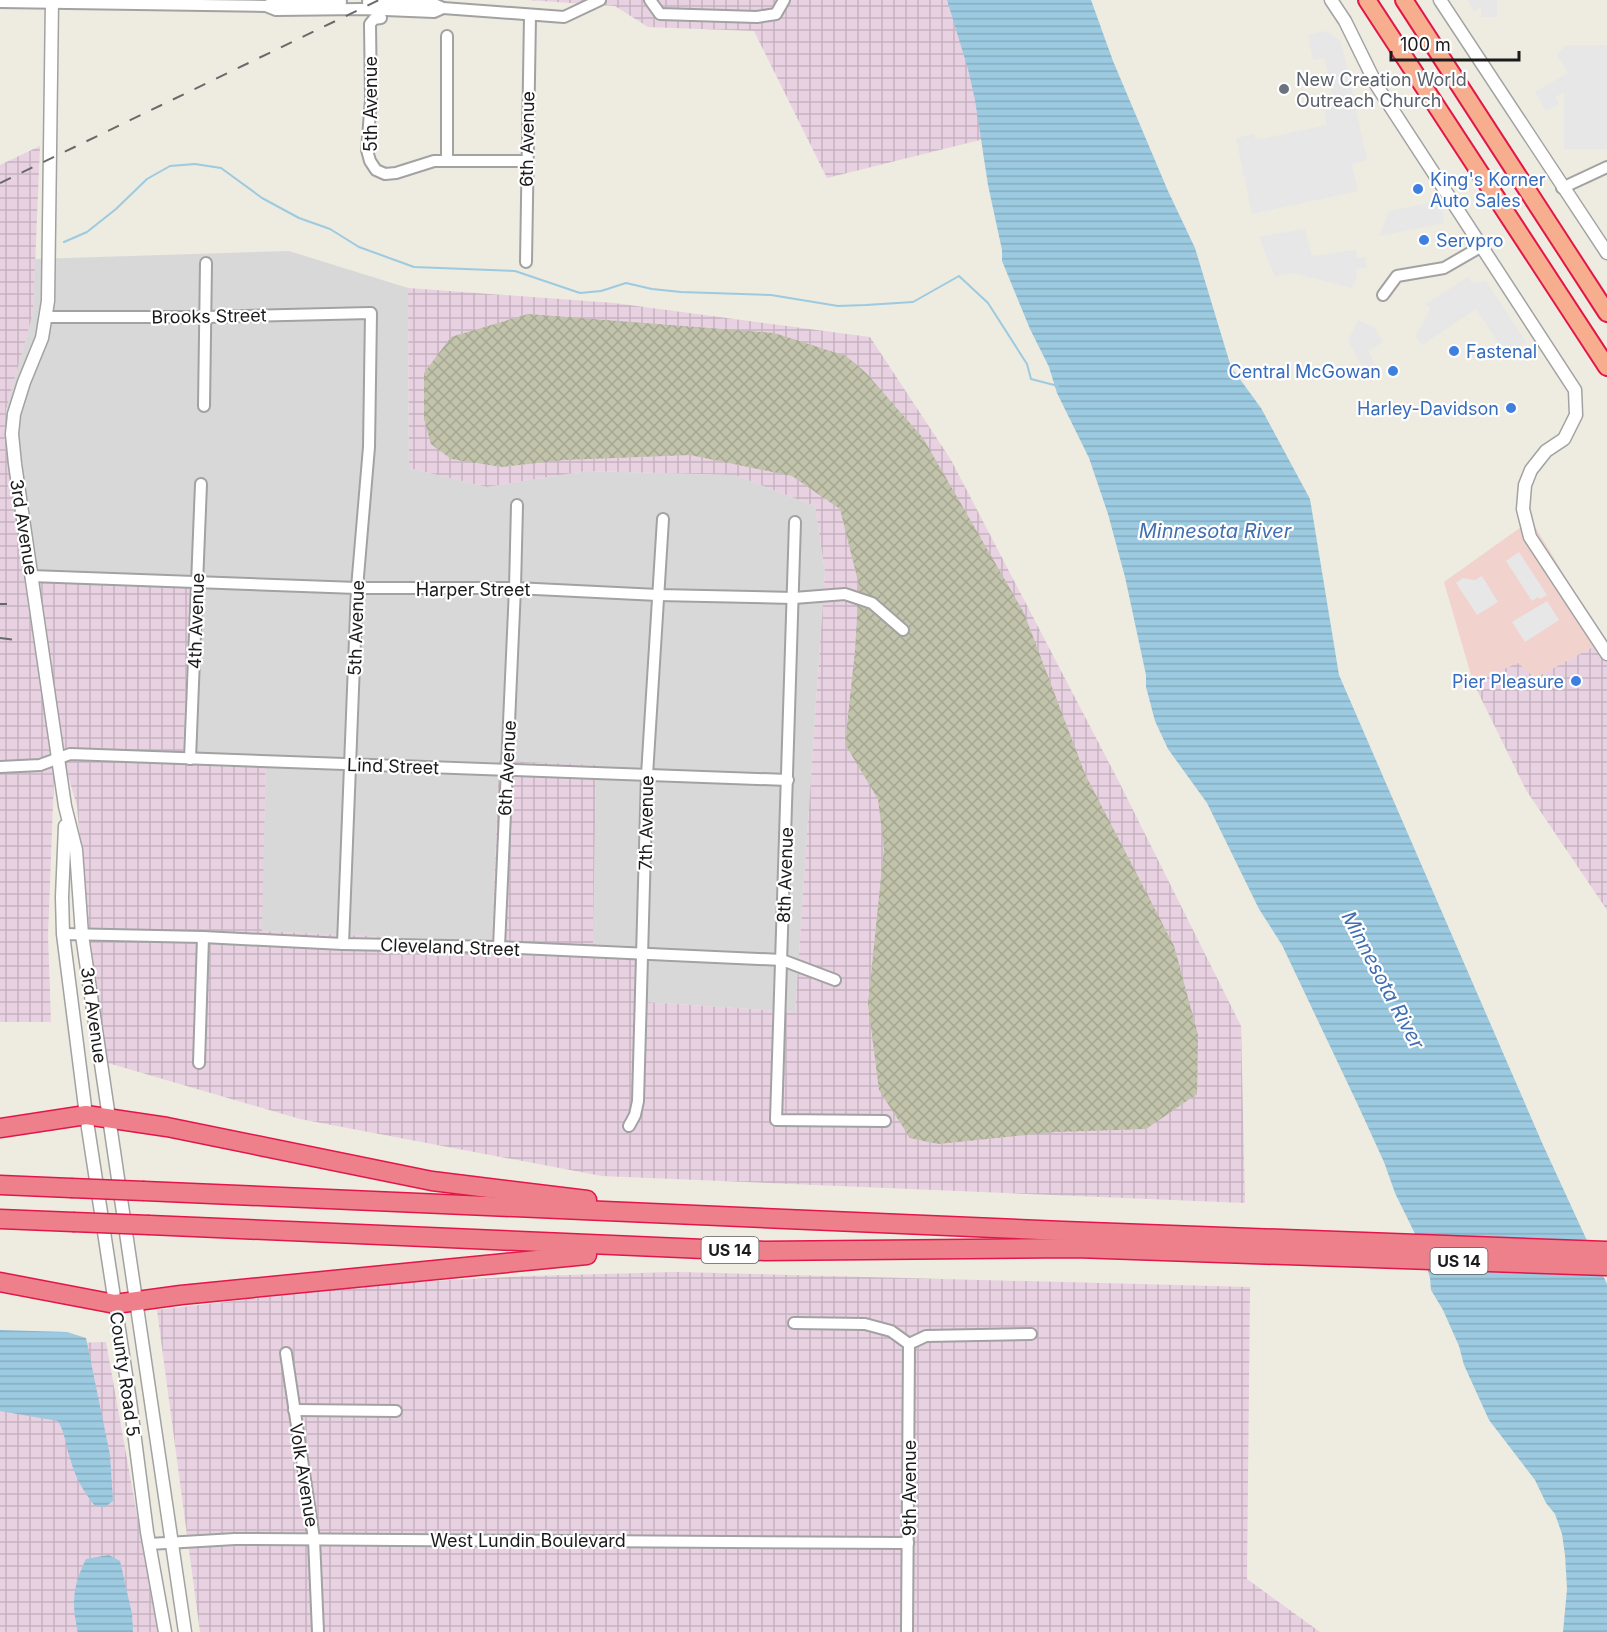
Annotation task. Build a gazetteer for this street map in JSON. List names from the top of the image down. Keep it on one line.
{"streets":{"highway":["US 14"],"street":["5th Avenue","6th Avenue","Brooks Street","3rd Avenue","Harper Street","4th Avenue","Lind Street","7th Avenue","8th Avenue","Cleveland Street","County Road 5","Volk Avenue","9th Avenue","West Lundin Boulevard"]},"crossings":[["5th Avenue","6th Avenue"],["5th Avenue","Brooks Street"],["5th Avenue","Harper Street"],["5th Avenue","Lind Street"],["5th Avenue","Cleveland Street"],["6th Avenue","Harper Street"],["6th Avenue","Lind Street"],["6th Avenue","Cleveland Street"],["Brooks Street","3rd Avenue"],["3rd Avenue","Harper Street"],["3rd Avenue","Lind Street"],["3rd Avenue","Cleveland Street"],["3rd Avenue","County Road 5"],["Harper Street","4th Avenue"],["Harper Street","7th Avenue"],["Harper Street","8th Avenue"],["4th Avenue","Lind Street"],["Lind Street","7th Avenue"],["Lind Street","8th Avenue"],["7th Avenue","Cleveland Street"],["8th Avenue","Cleveland Street"],["County Road 5","West Lundin Boulevard"],["Volk Avenue","West Lundin Boulevard"],["9th Avenue","West Lundin Boulevard"]],"water":["Minnesota River"],"places":["New Creation World Outreach Church","King's Korner Auto Sales","Servpro","Fastenal","Central McGowan","Harley-Davidson","Pier Pleasure"],"scale_bar":"100 m"}
